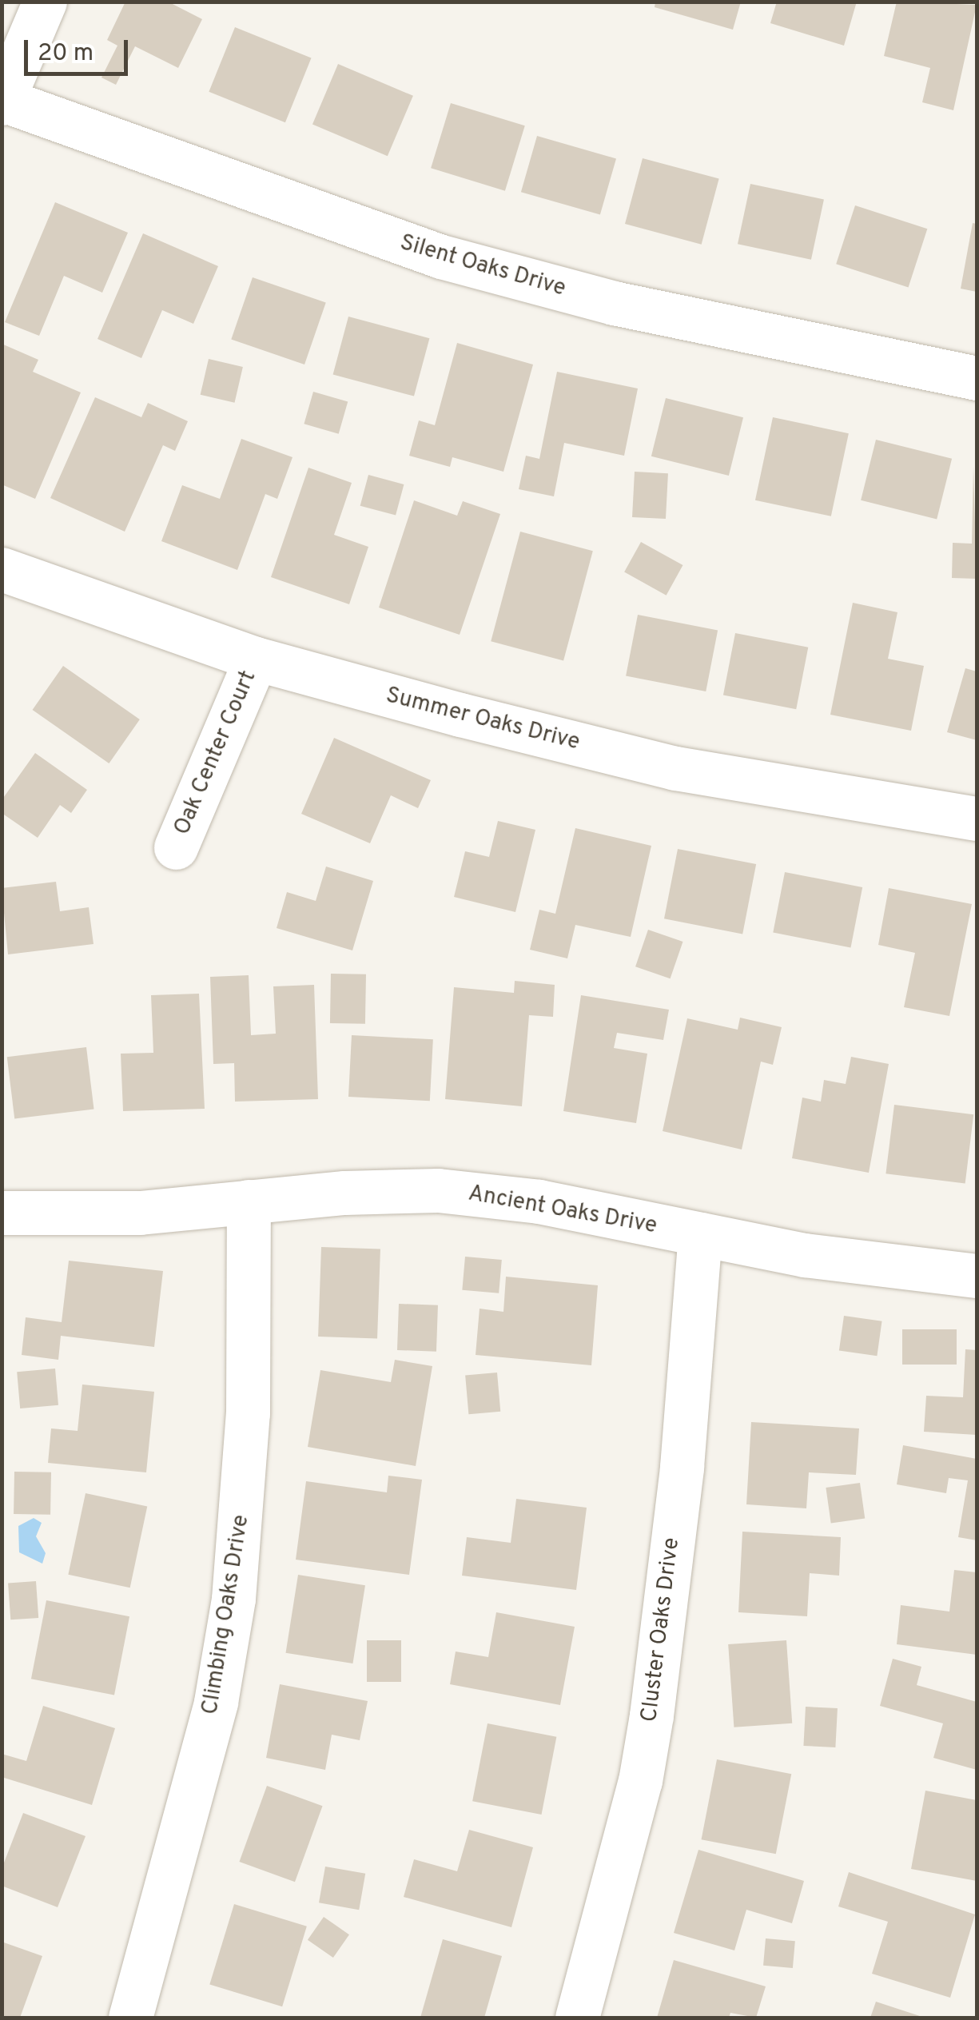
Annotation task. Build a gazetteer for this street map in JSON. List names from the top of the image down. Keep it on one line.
{"streets":{"street":["Silent Oaks Drive","Summer Oaks Drive","Oak Center Court","Ancient Oaks Drive","Climbing Oaks Drive","Cluster Oaks Drive"]},"crossings":[["Summer Oaks Drive","Oak Center Court"],["Ancient Oaks Drive","Climbing Oaks Drive"],["Ancient Oaks Drive","Cluster Oaks Drive"]],"scale_bar":"20 m"}
